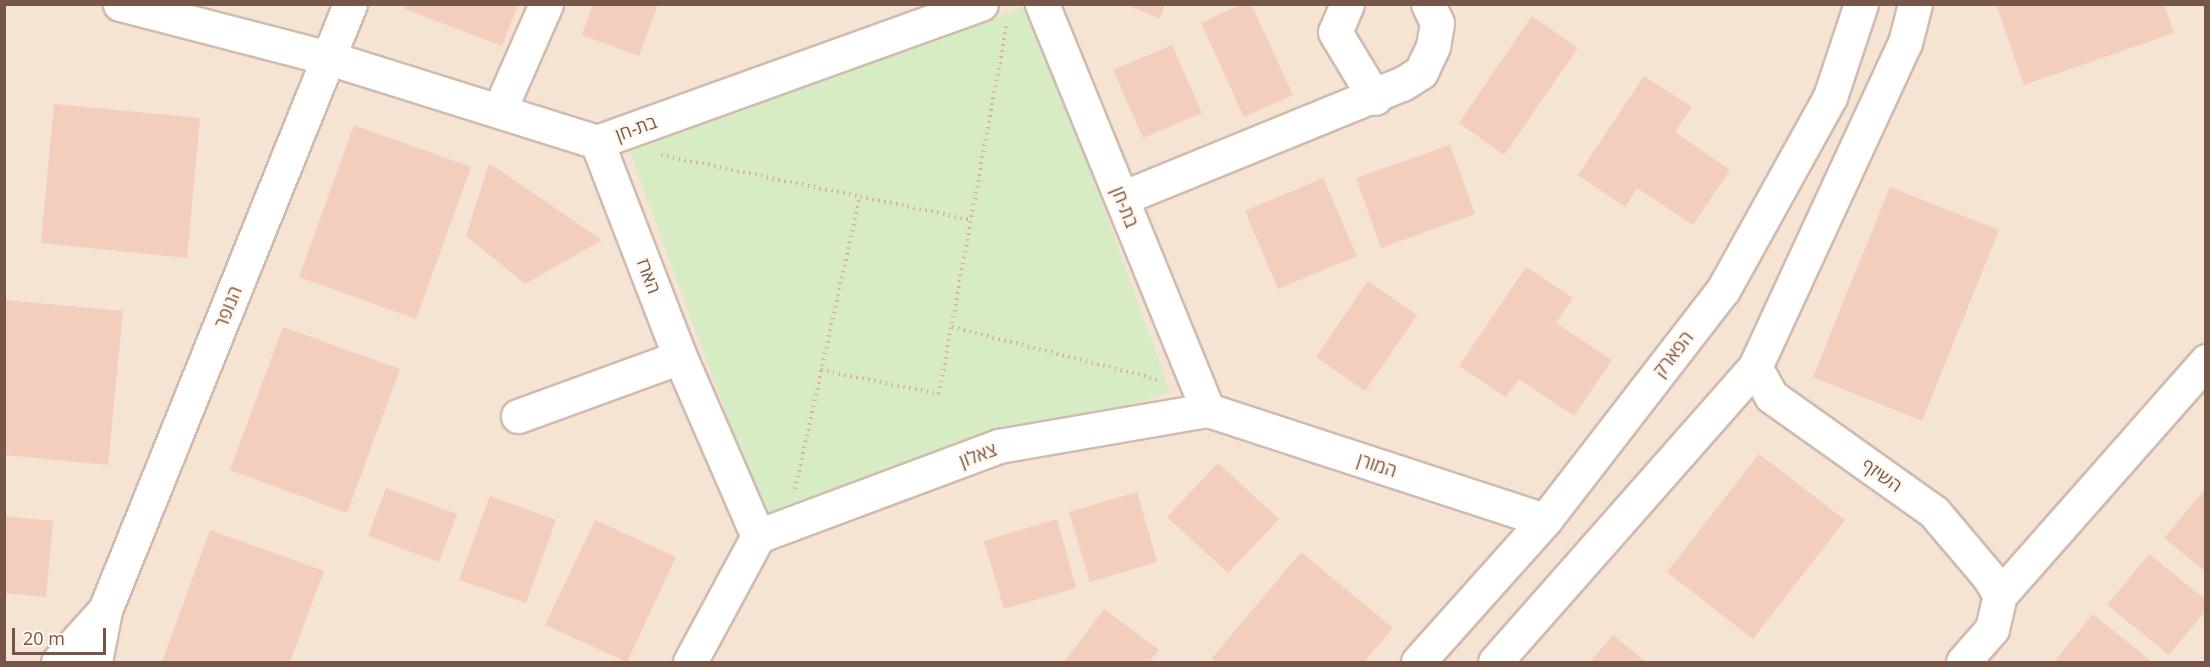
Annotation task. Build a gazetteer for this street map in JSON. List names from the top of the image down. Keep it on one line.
{"streets":{"street":["בת-חן","הארז","הנופר","הפארק","צאלון","המורן","השיזף"]},"crossings":[["בת-חן","הארז"],["בת-חן","צאלון"],["בת-חן","המורן"],["הארז","צאלון"],["הפארק","המורן"],["צאלון","המורן"]],"scale_bar":"20 m"}
